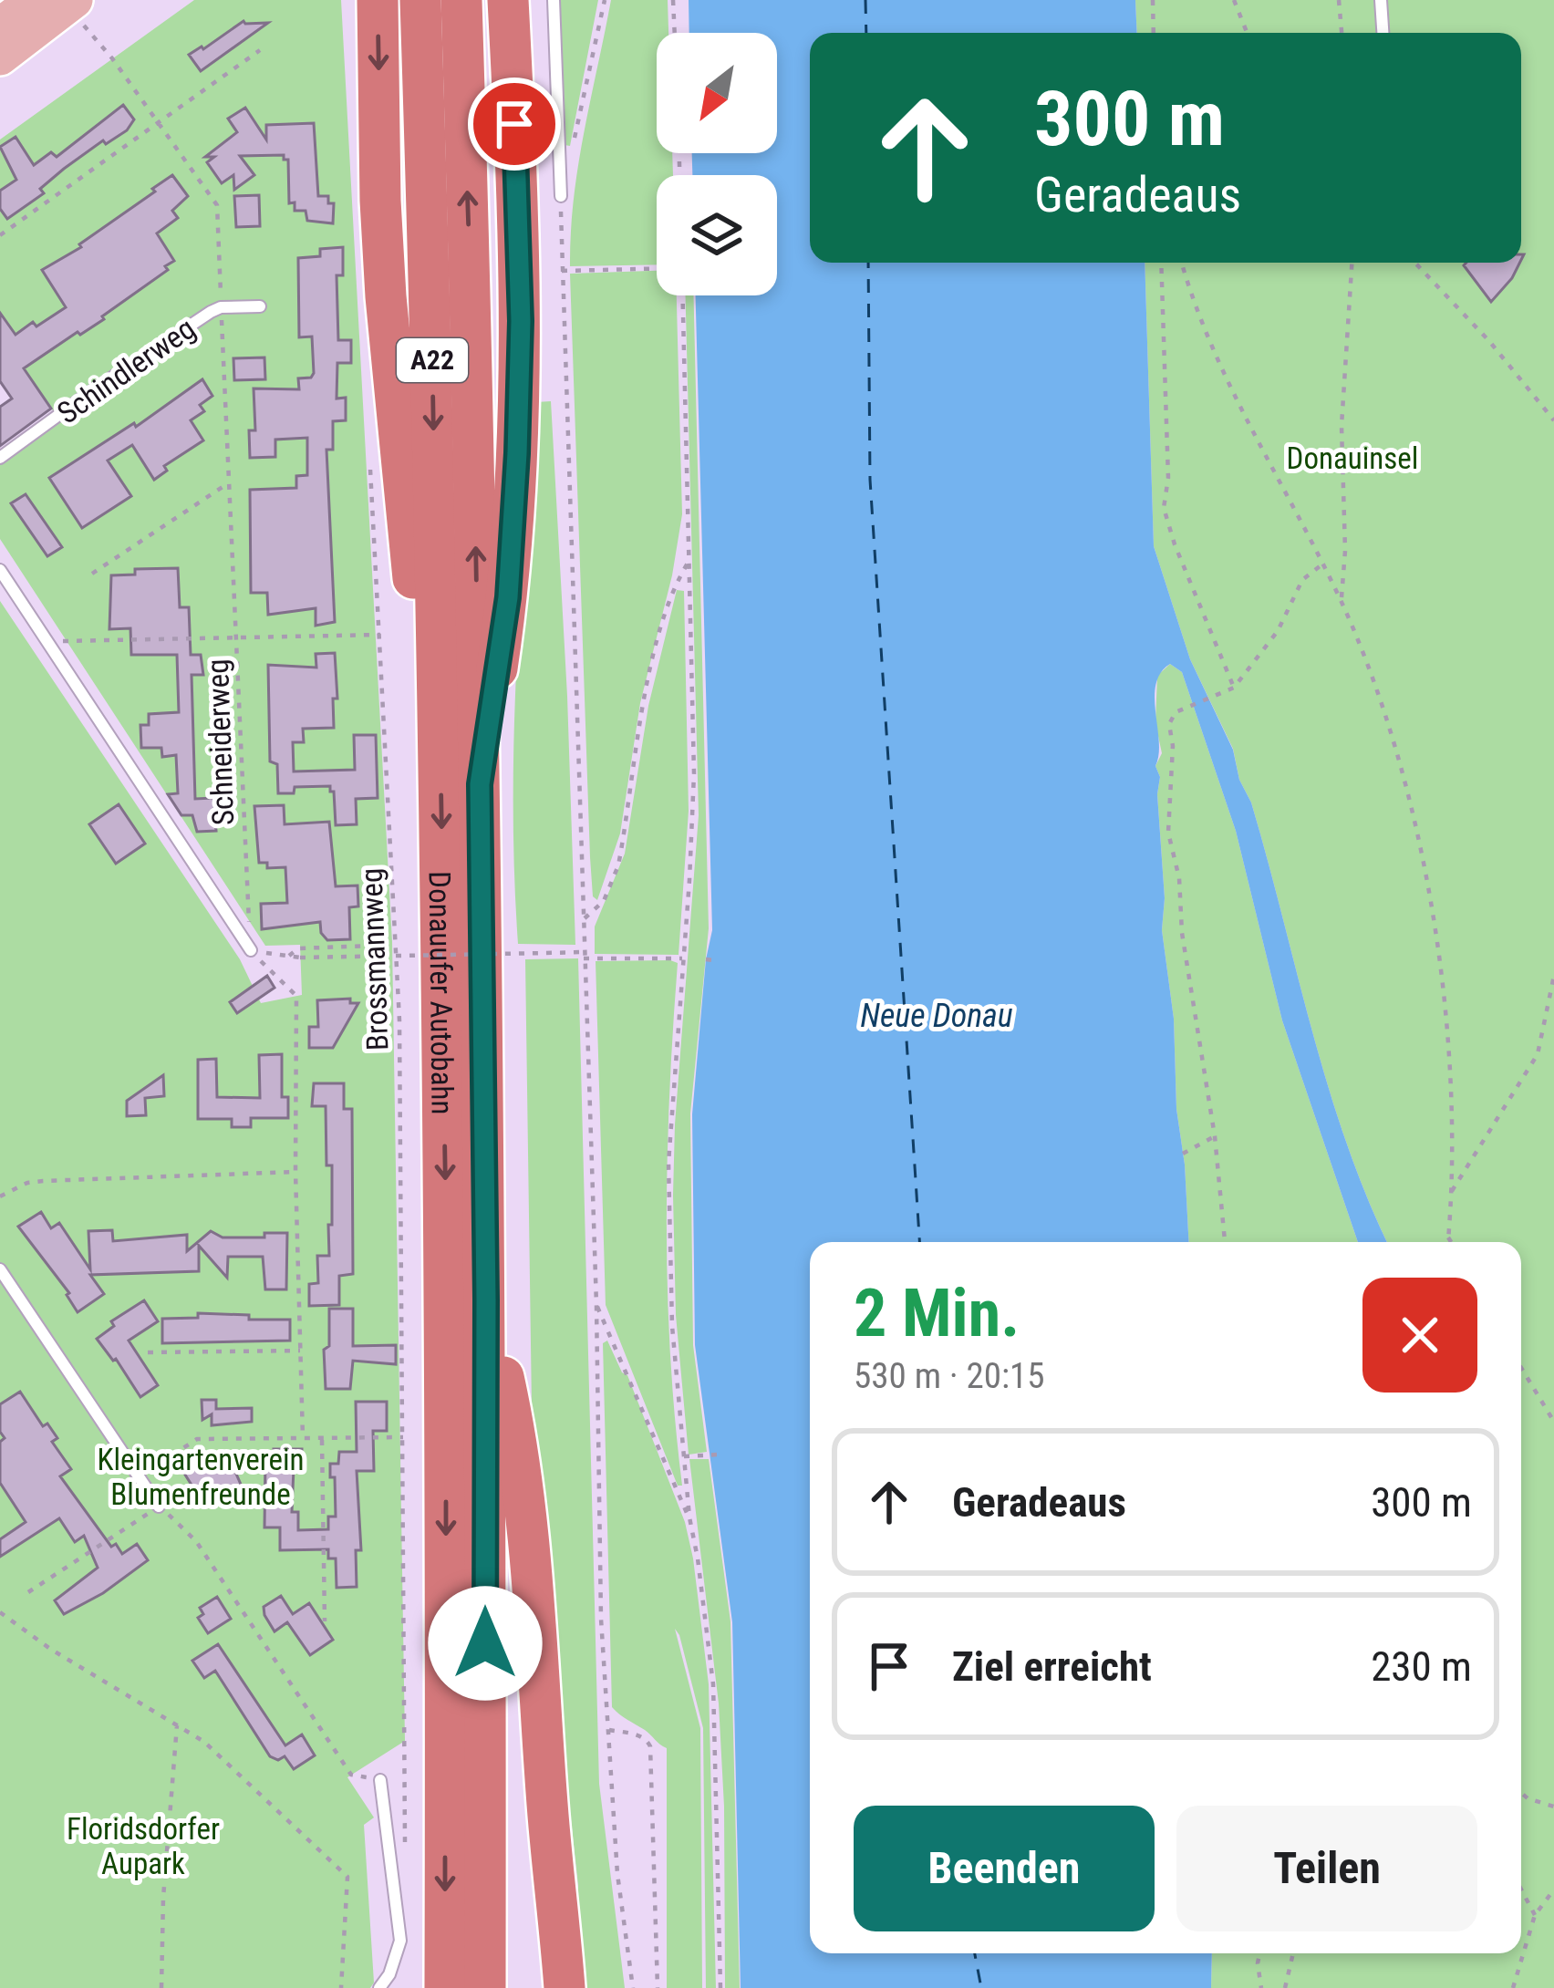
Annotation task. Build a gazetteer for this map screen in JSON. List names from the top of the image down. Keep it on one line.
{"streets":{"highway":["A22","Donauufer Autobahn"],"lane":["Schindlerweg"],"path":["Schneiderweg","Brossmannweg"]},"crossings":[["Schindlerweg","Schneiderweg"]],"water":["Neue Donau"],"parks":["Donauinsel","Kleingartenverein Blumenfreunde","Floridsdorfer Aupark"],"north":"bottom left","page":{"turn":["300 m","Geradeaus"],"heading":["2 Min.","530 m · 20:15"],"list":[{"name":"Geradeaus","value":"300 m"},{"name":"Ziel erreicht","value":"230 m"}],"buttons":["Beenden","Teilen"]}}
